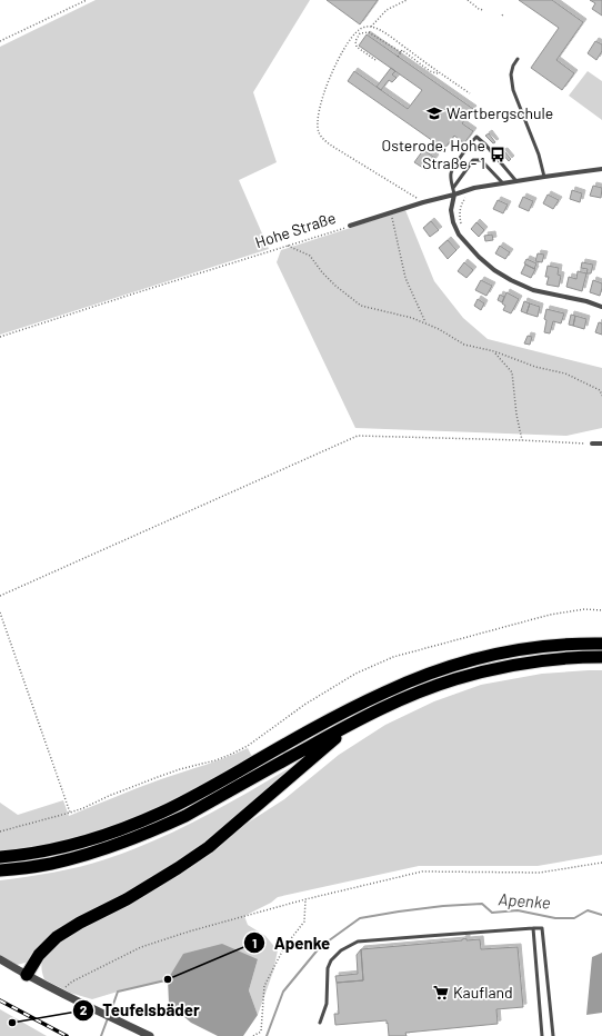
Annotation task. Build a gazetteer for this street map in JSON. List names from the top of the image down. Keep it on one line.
{"streets":{"street":["Hohe Straße"]},"water":["Apenke"],"places":{"school or university":["Wartbergschule"],"bus stop":["Osterode, Hohe Straße - 1"],"other":["Apenke","Teufelsbäder"],"supermarket":["Kaufland"]}}
